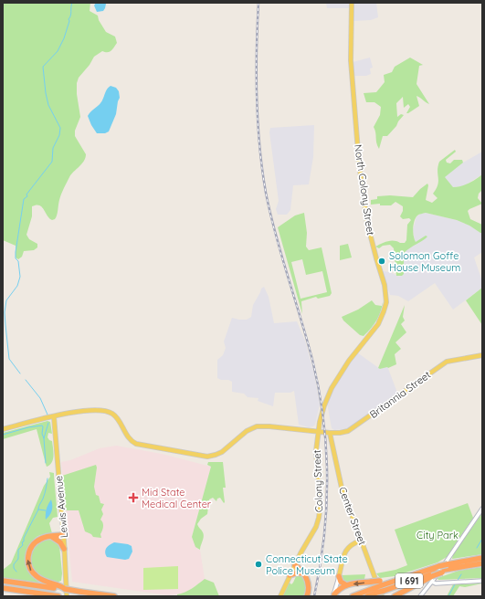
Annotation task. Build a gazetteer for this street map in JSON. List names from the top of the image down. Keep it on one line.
{"streets":{"highway":["I 691"],"main road":["North Colony Street","Britannia Street","Colony Street","Lewis Avenue","Center Street"]},"crossings":[["North Colony Street","Colony Street"],["Britannia Street","Colony Street"],["Britannia Street","Lewis Avenue"],["Britannia Street","Center Street"],["Center Street","I 691"]],"parks":["City Park"],"places":{"other":["Solomon Goffe House Museum","Connecticut State Police Museum"],"health":["Mid State Medical Center"]}}
